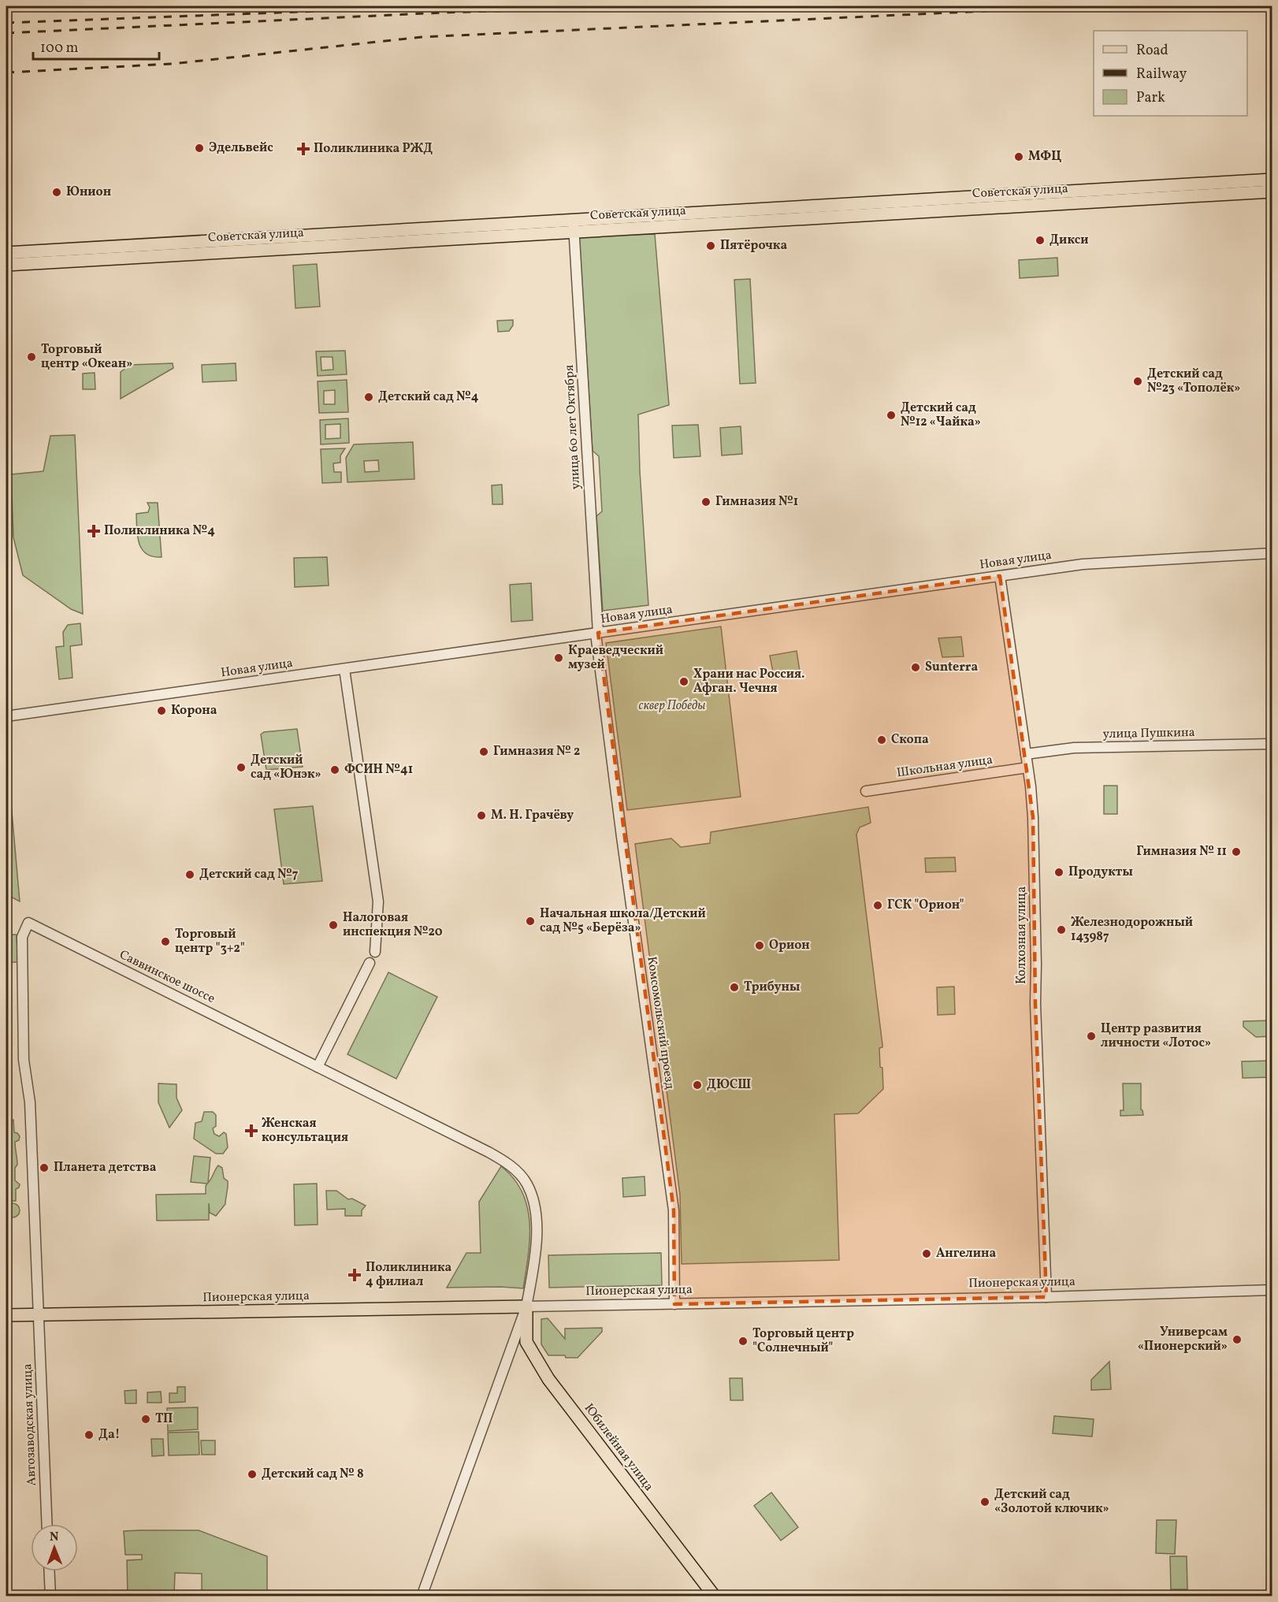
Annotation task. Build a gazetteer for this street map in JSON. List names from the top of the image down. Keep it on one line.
{"streets":{"main road":["Советская улица","Пионерская улица","Юбилейная улица"],"street":["улица 60 лет Октября","Новая улица","улица Пушкина","Школьная улица","Колхозная улица","Саввинское шоссе","Комсомольский проезд","Автозаводская улица"]},"crossings":[["Советская улица","улица 60 лет Октября"],["улица 60 лет Октября","Новая улица"],["улица 60 лет Октября","Комсомольский проезд"],["Новая улица","Колхозная улица"],["Новая улица","Комсомольский проезд"],["улица Пушкина","Колхозная улица"],["Школьная улица","Колхозная улица"],["Колхозная улица","Пионерская улица"],["Саввинское шоссе","Пионерская улица"],["Саввинское шоссе","Автозаводская улица"],["Комсомольский проезд","Пионерская улица"],["Пионерская улица","Автозаводская улица"]],"parks":["сквер Победы"],"places":{"other":["Эдельвейс","МФЦ","Юнион","Дикси","Пятёрочка","Торговый центр «Океан»","Детский сад №23 «Тополёк»","Детский сад №4","Детский сад №12 «Чайка»","Гимназия №1","Краеведческий музей","Sunterra","Храни нас Россия. Афган. Чечня","Корона","Скопа","Гимназия № 2","Детский сад «Юнэк»","ФСИН №41","М. Н. Грачёву","Гимназия № 11","Продукты","Детский сад №7","ГСК \"Орион\"","Начальная школа/Детский сад №5 «Берёза»","Налоговая инспекция №20","Железнодорожный 143987","Торговый центр \"3+2\"","Орион","Трибуны","Центр развития личности «Лотос»","ДЮСШ","Планета детства","Ангелина","Универсам «Пионерский»","Торговый центр \"Солнечный\"","ТП","Да!","Детский сад № 8","Детский сад «Золотой ключик»"],"health":["Поликлиника РЖД","Поликлиника №4","Женская консультация","Поликлиника 4 филиал"]},"legend":["Road","Railway","Park"],"scale_bar":"100 m","north":"top"}
